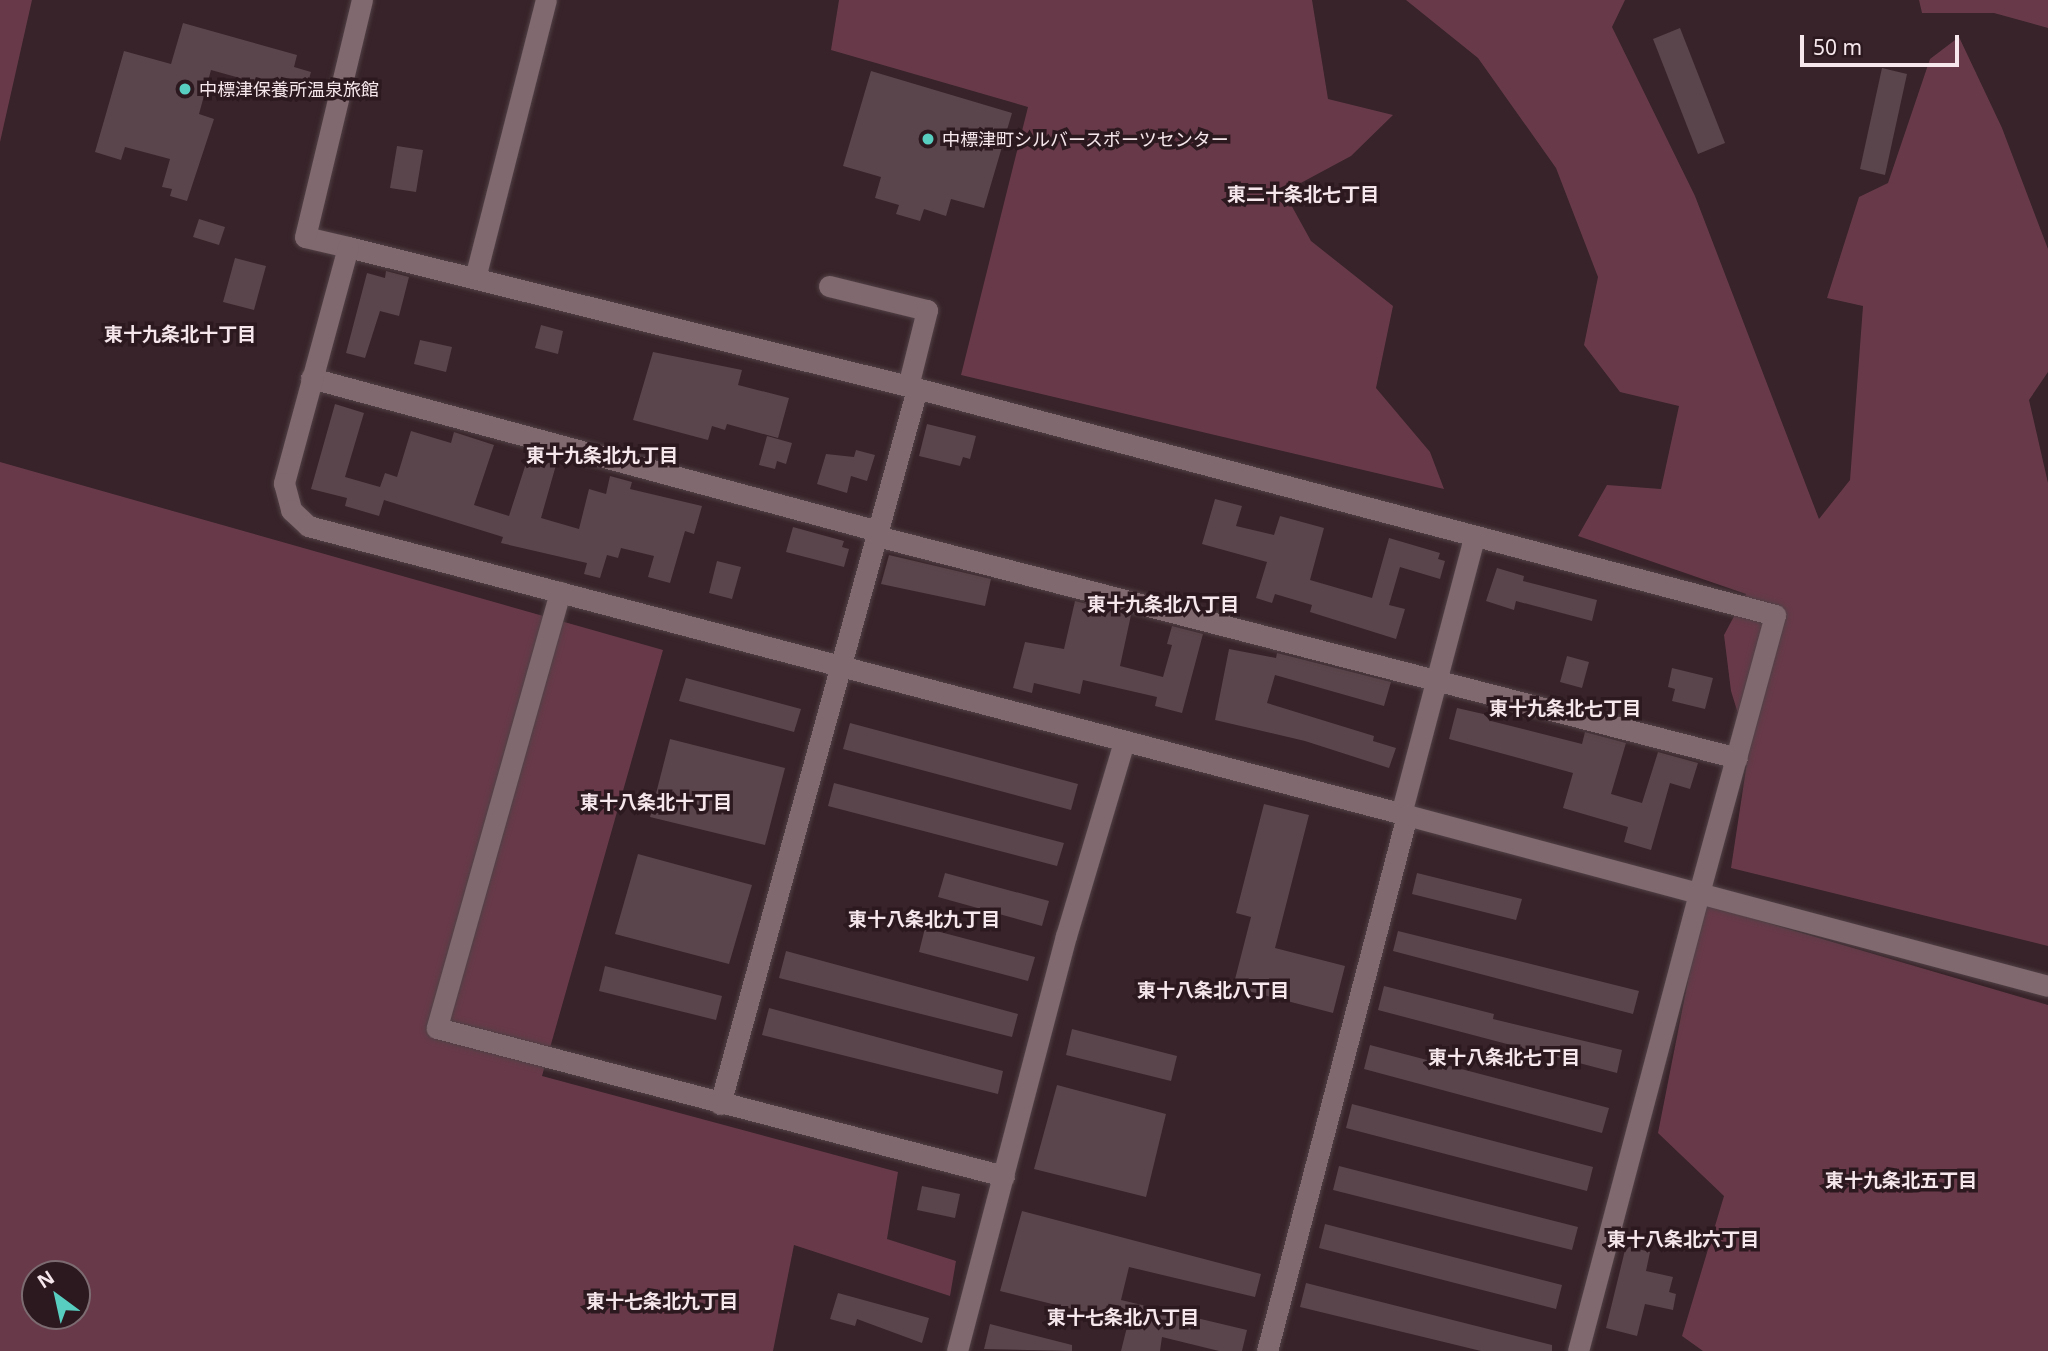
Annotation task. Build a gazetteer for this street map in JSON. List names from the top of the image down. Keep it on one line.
{"districts":["東二十条北七丁目","東十九条北十丁目","東十九条北九丁目","東十九条北八丁目","東十九条北七丁目","東十八条北十丁目","東十八条北九丁目","東十八条北八丁目","東十八条北七丁目","東十九条北五丁目","東十八条北六丁目","東十七条北九丁目","東十七条北八丁目"],"places":["中標津保養所温泉旅館","中標津町シルバースポーツセンター"],"scale_bar":"50 m","north":"top left"}
